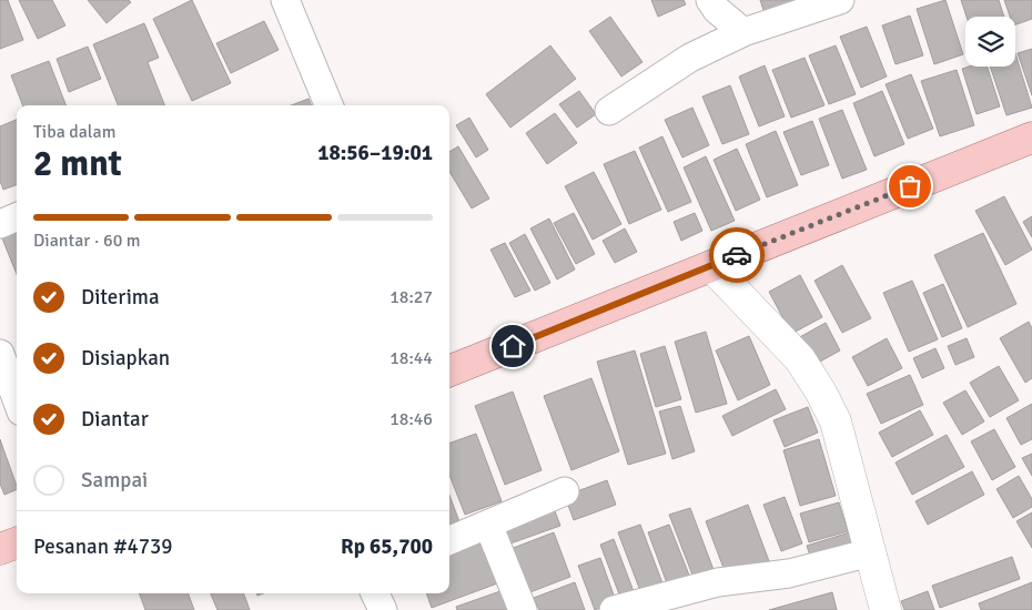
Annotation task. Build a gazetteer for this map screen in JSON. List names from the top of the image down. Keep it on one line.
{"page":{"heading":["2 mnt","Tiba dalam","18:56–19:01"],"panel":["Pesanan #4739","Rp 65,700"],"bar":"Diantar · 60 m","list":[["Diterima","18:27"],["Disiapkan","18:44"],["Diantar","18:46"],"Sampai"]}}
